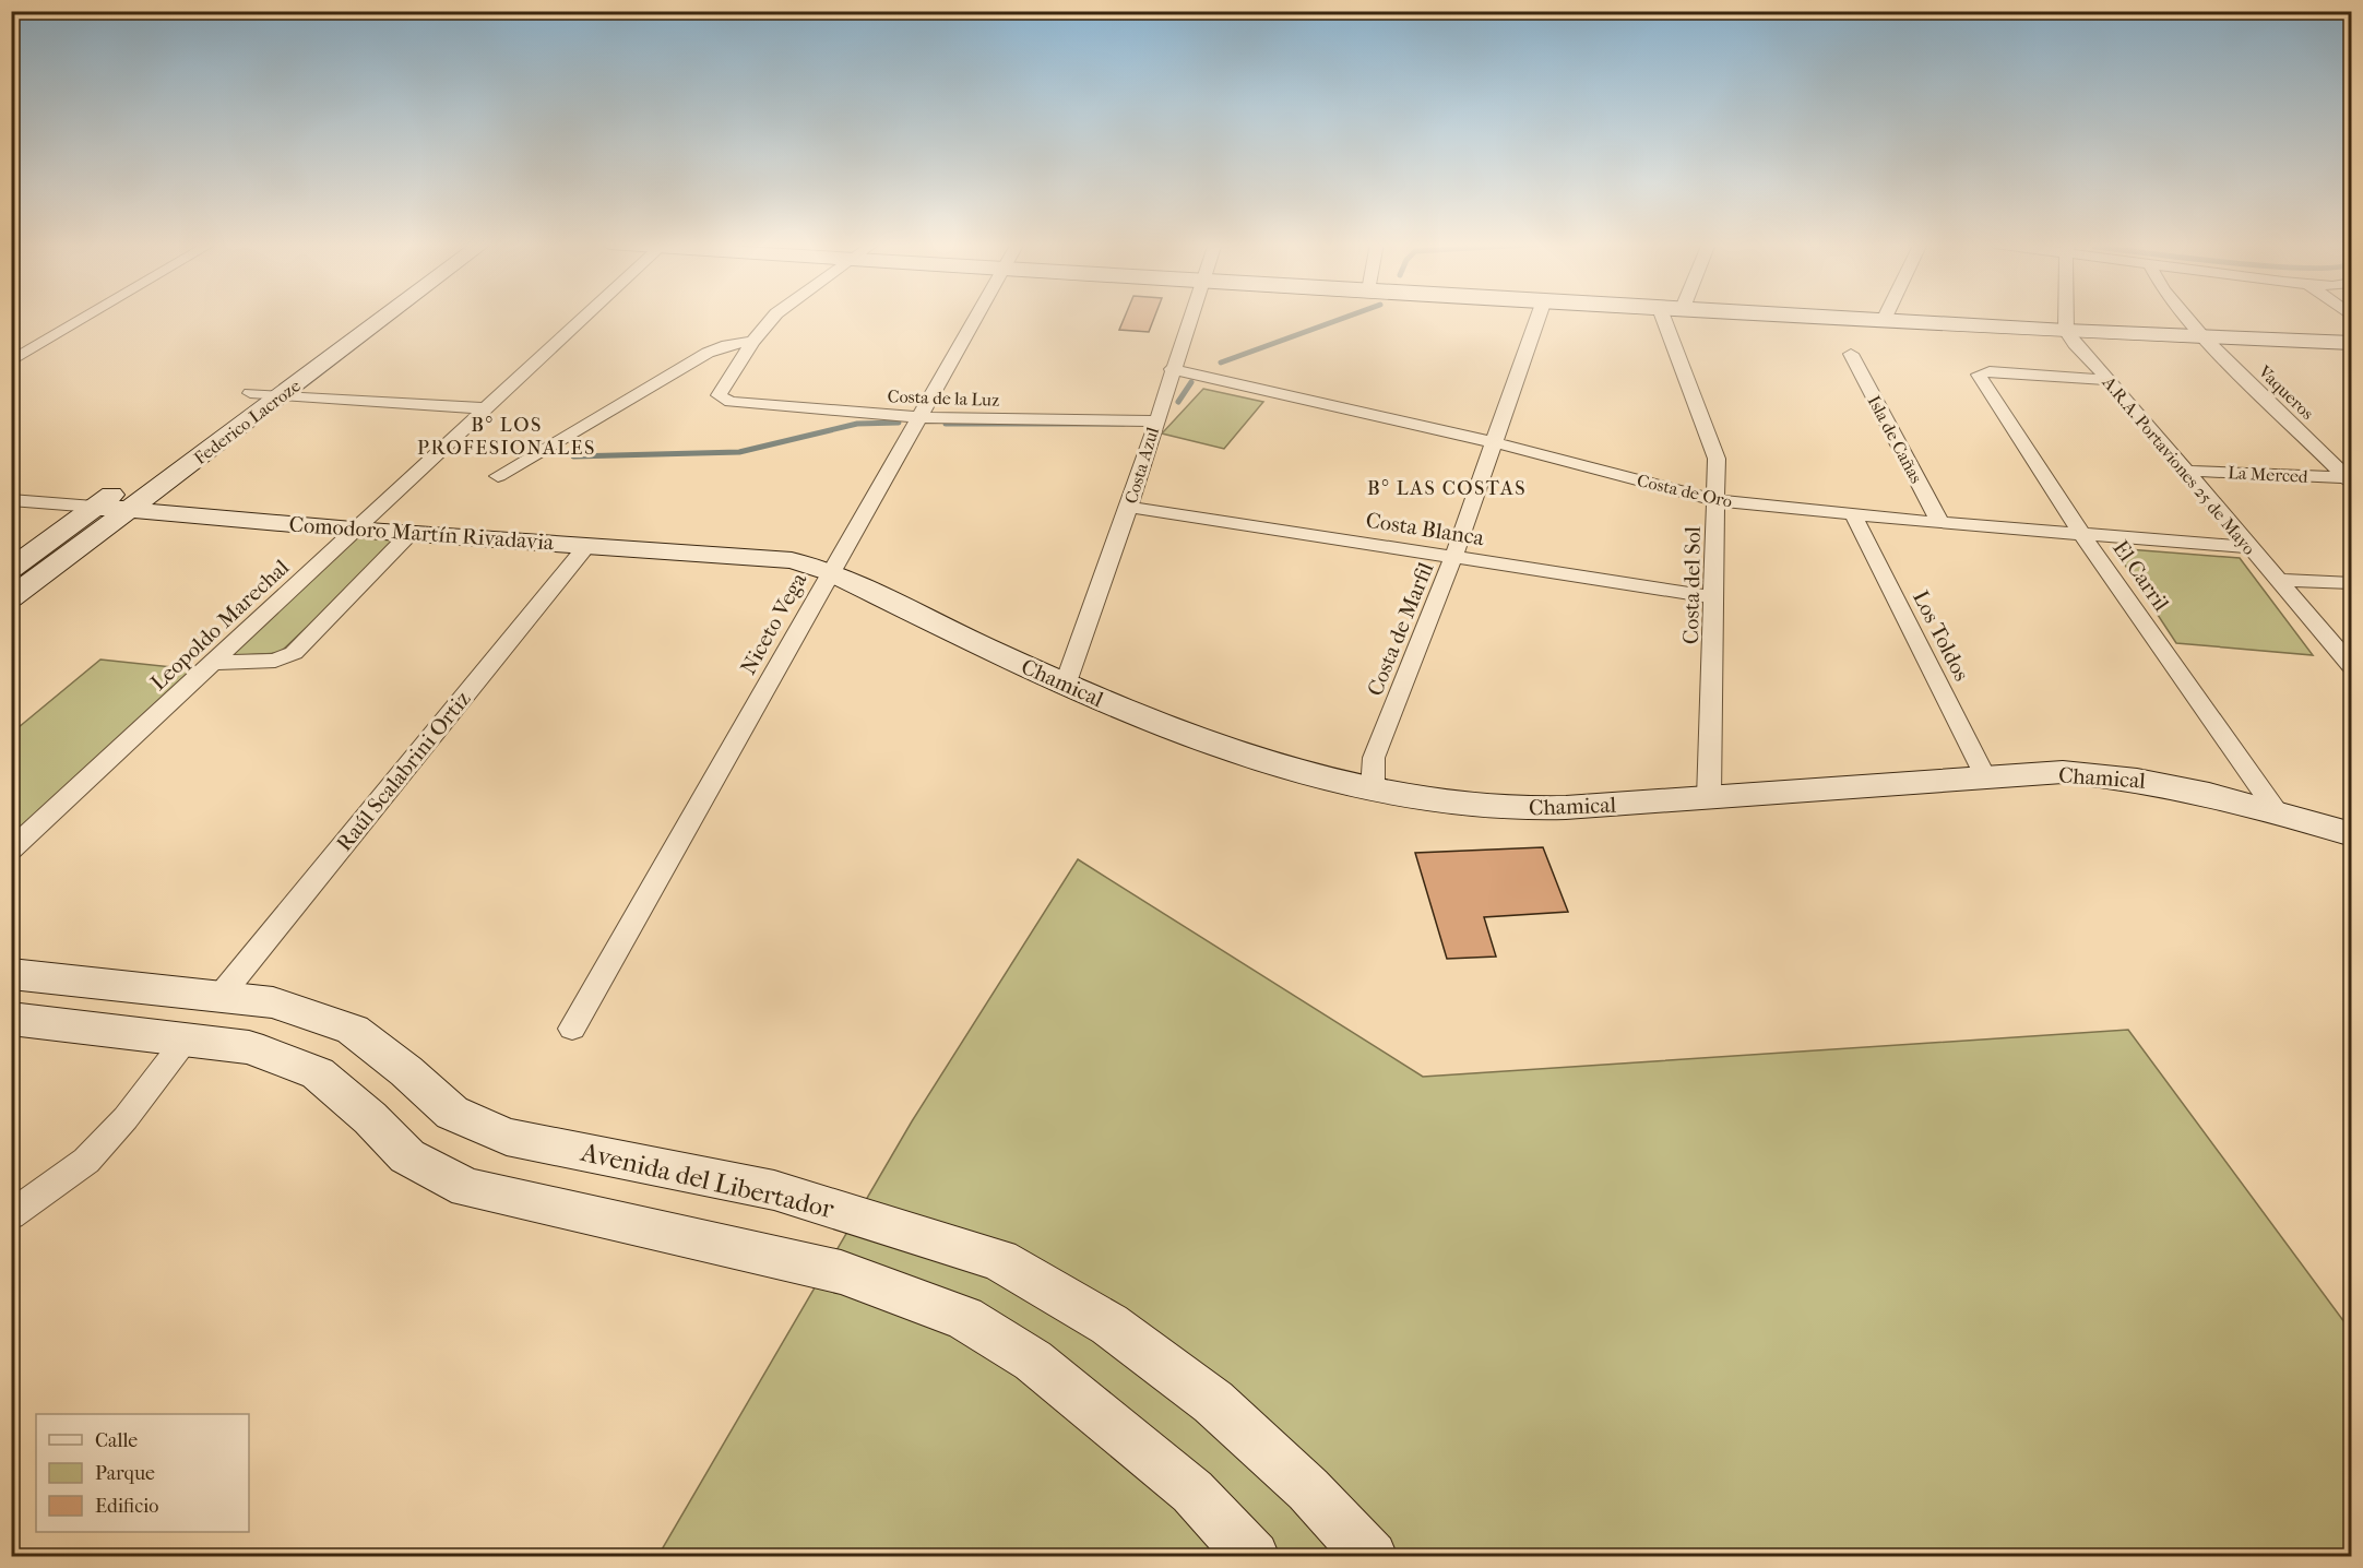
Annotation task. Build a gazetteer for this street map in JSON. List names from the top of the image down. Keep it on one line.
{"streets":{"street":["Vaqueros","Costa de la Luz","Federico Lacroze","Isla de Cañas","Costa Azul","A.R.A. Portaviones 25 de Mayo","La Merced","Costa de Oro","Costa Blanca","Comodoro Martín Rivadavia","El Carril","Costa del Sol","Niceto Vega","Leopoldo Marechal","Costa de Marfil","Los Toldos","Chamical","Raúl Scalabrini Ortiz","Avenida del Libertador"]},"crossings":[["Vaqueros","La Merced"],["Costa de la Luz","Costa Azul"],["Costa de la Luz","Niceto Vega"],["Federico Lacroze","Comodoro Martín Rivadavia"],["Isla de Cañas","Costa de Oro"],["Costa Azul","Costa de Oro"],["Costa Azul","Costa Blanca"],["Costa Azul","Chamical"],["A.R.A. Portaviones 25 de Mayo","La Merced"],["A.R.A. Portaviones 25 de Mayo","Costa de Oro"],["A.R.A. Portaviones 25 de Mayo","El Carril"],["Costa de Oro","El Carril"],["Costa de Oro","Costa del Sol"],["Costa de Oro","Costa de Marfil"],["Costa de Oro","Los Toldos"],["Costa Blanca","Costa del Sol"],["Costa Blanca","Costa de Marfil"],["Comodoro Martín Rivadavia","Niceto Vega"],["Comodoro Martín Rivadavia","Leopoldo Marechal"],["Comodoro Martín Rivadavia","Chamical"],["Comodoro Martín Rivadavia","Raúl Scalabrini Ortiz"],["El Carril","Chamical"],["Costa del Sol","Chamical"],["Niceto Vega","Chamical"],["Costa de Marfil","Chamical"],["Los Toldos","Chamical"],["Raúl Scalabrini Ortiz","Avenida del Libertador"]],"districts":["B° LOS PROFESIONALES","B° LAS COSTAS"],"legend":["Calle","Parque","Edificio"]}
